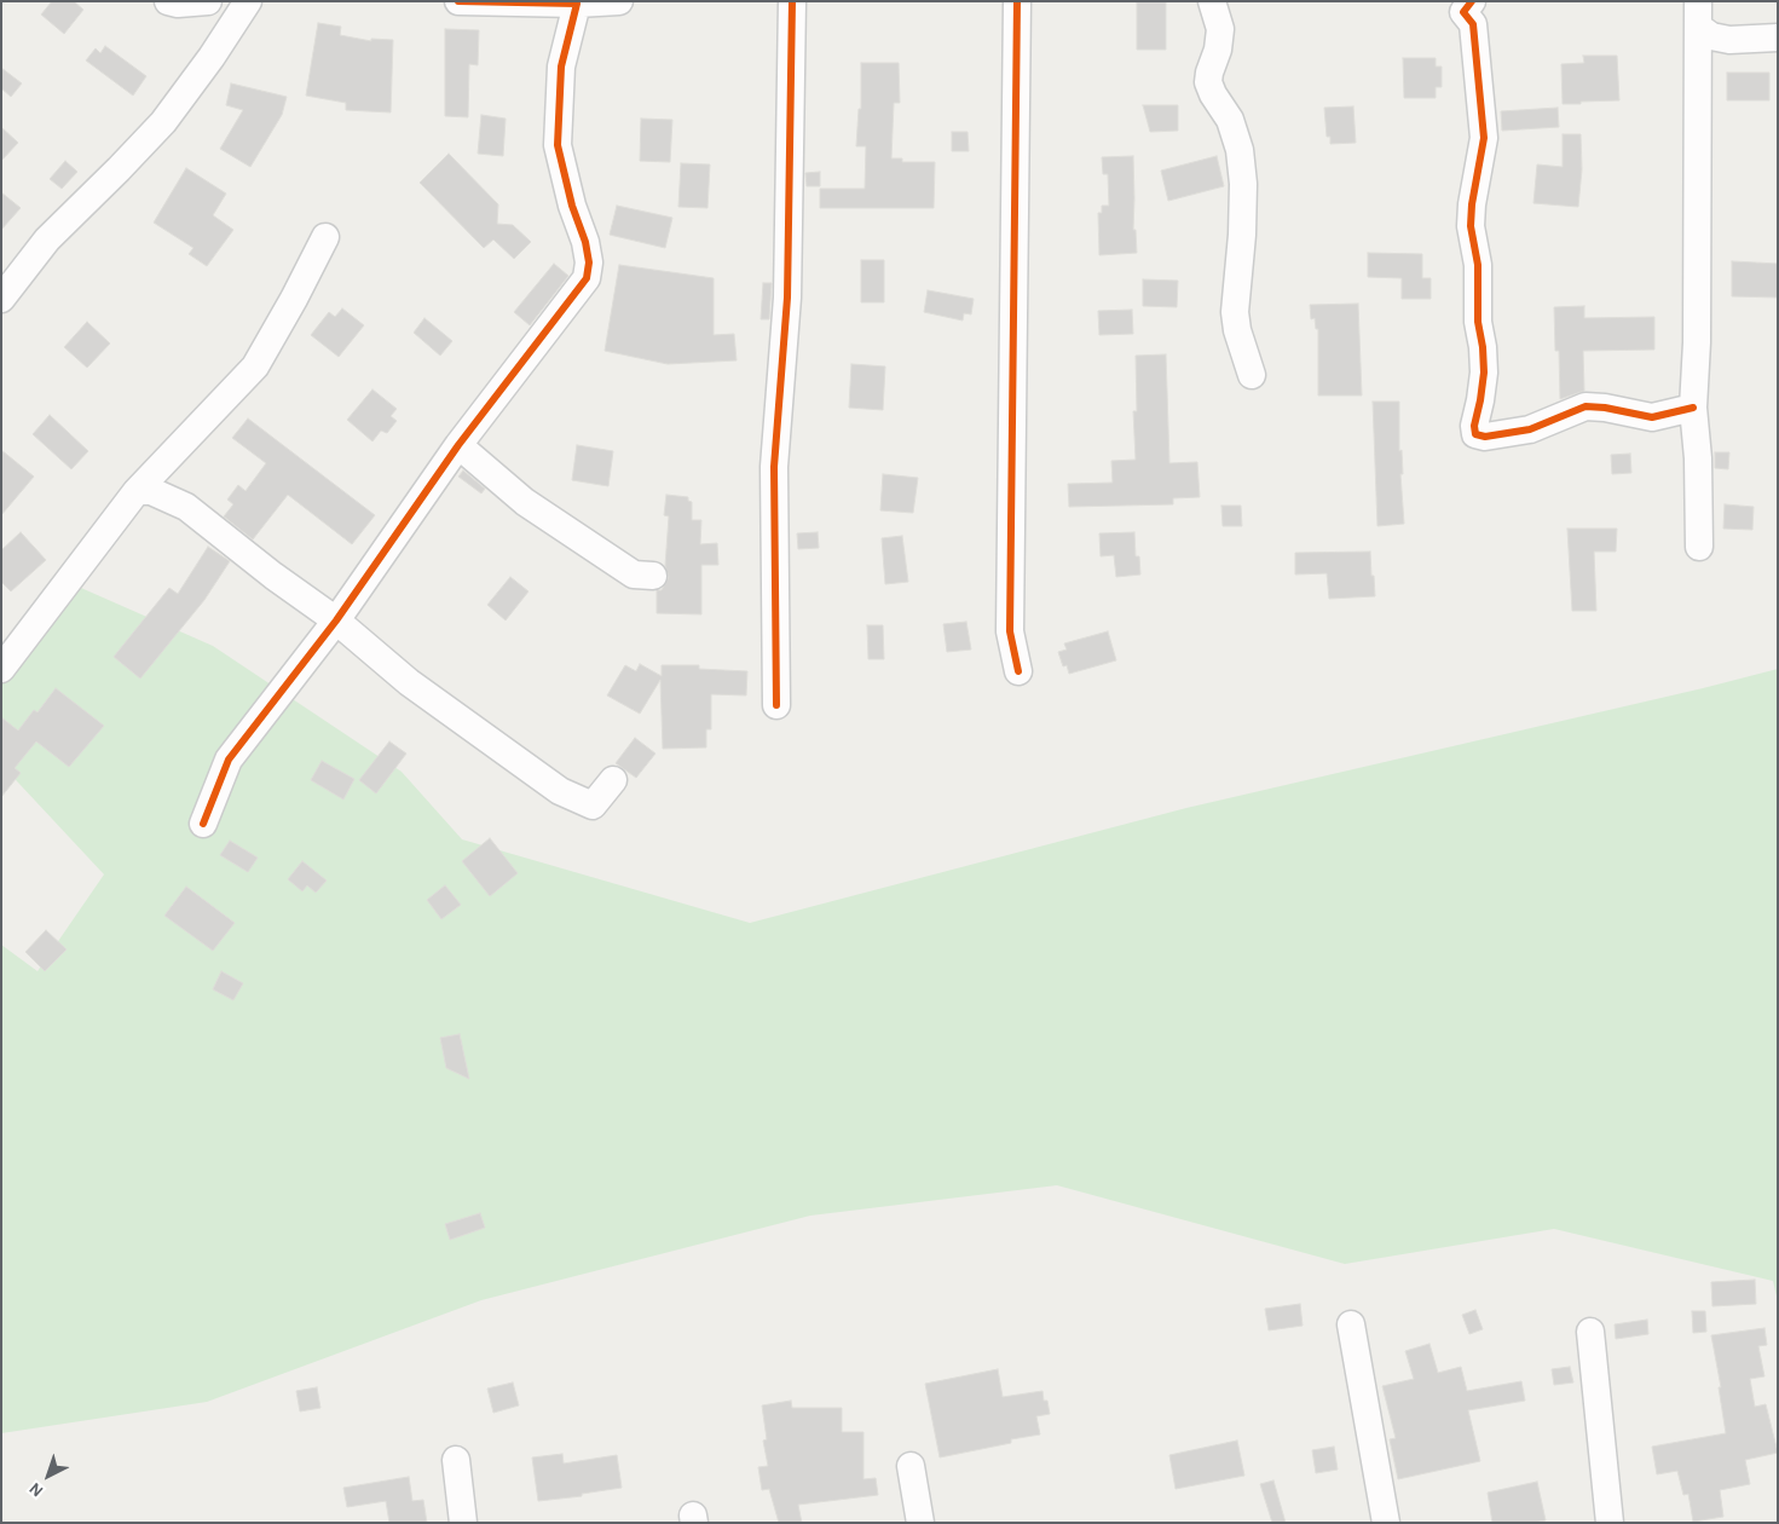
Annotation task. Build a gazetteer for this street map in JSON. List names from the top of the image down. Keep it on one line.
{"north":"bottom left"}
